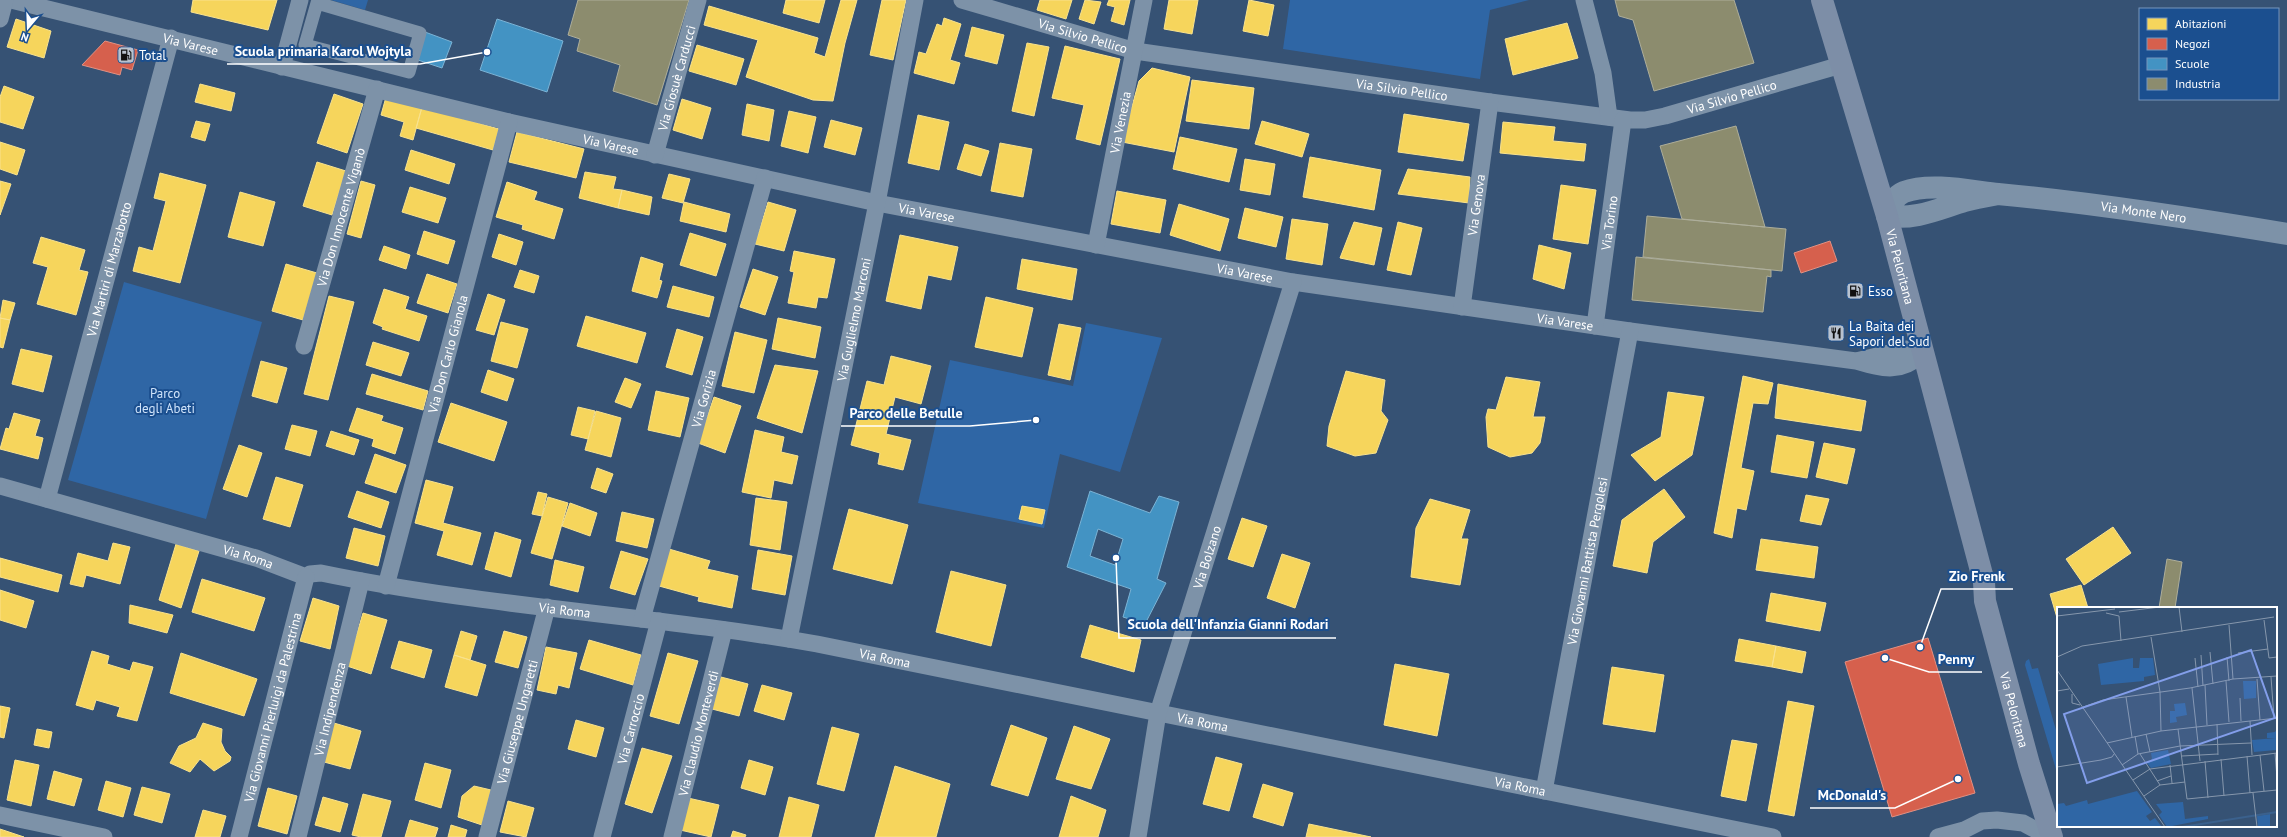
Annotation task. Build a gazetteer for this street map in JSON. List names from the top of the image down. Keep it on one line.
{"streets":{"main road":["Via Peloritana"],"street":["Via Silvio Pellico","Via Varese","Via Giosuè Carducci","Via Venezia","Via Genova","Via Monte Nero","Via Don Innocente Viganò","Via Torino","Via Martiri di Marzabotto","Via Guglielmo Marconi","Via Don Carlo Gianola","Via Gorizia","Via Roma","Via Bolzano","Via Giovanni Battista Pergolesi","Via Giovanni Pierluigi da Palestrina","Via Indipendenza","Via Giuseppe Ungaretti","Via Carroccio","Via Claudio Monteverdi"]},"crossings":[["Via Silvio Pellico","Via Venezia"],["Via Silvio Pellico","Via Genova"],["Via Silvio Pellico","Via Torino"],["Via Silvio Pellico","Via Peloritana"],["Via Varese","Via Giosuè Carducci"],["Via Varese","Via Venezia"],["Via Varese","Via Genova"],["Via Varese","Via Don Innocente Viganò"],["Via Varese","Via Torino"],["Via Varese","Via Peloritana"],["Via Varese","Via Martiri di Marzabotto"],["Via Varese","Via Guglielmo Marconi"],["Via Varese","Via Don Carlo Gianola"],["Via Varese","Via Gorizia"],["Via Varese","Via Bolzano"],["Via Varese","Via Giovanni Battista Pergolesi"],["Via Monte Nero","Via Peloritana"],["Via Martiri di Marzabotto","Via Roma"],["Via Guglielmo Marconi","Via Roma"],["Via Don Carlo Gianola","Via Roma"],["Via Gorizia","Via Roma"],["Via Roma","Via Bolzano"],["Via Roma","Via Giovanni Battista Pergolesi"],["Via Roma","Via Giovanni Pierluigi da Palestrina"],["Via Roma","Via Indipendenza"],["Via Roma","Via Giuseppe Ungaretti"],["Via Roma","Via Carroccio"],["Via Roma","Via Claudio Monteverdi"]],"parks":["Parco degli Abeti"],"places":{"other":["Scuola primaria Karol Wojtyla","Parco delle Betulle","Scuola dell'Infanzia Gianni Rodari","Zio Frenk","Penny","McDonald's"],"fuel station":["Total","Esso"],"restaurant":["La Baita dei Sapori del Sud"]},"legend":["Abitazioni","Negozi","Scuole","Industria"],"north":"bottom"}
